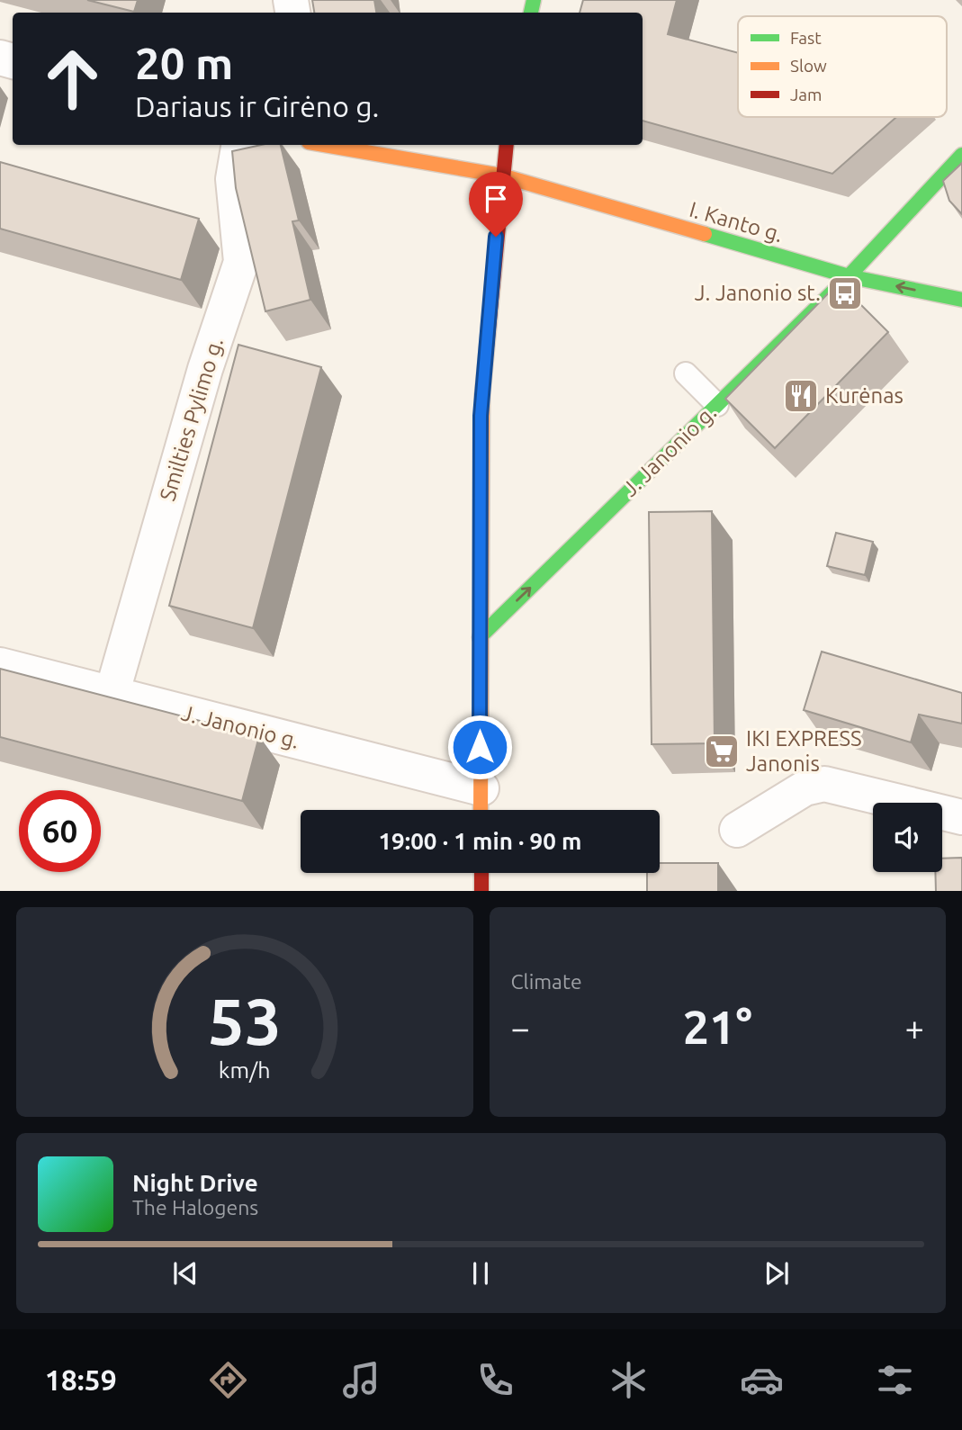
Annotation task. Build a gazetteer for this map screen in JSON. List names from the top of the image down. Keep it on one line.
{"streets":{"street":["I. Kanto g.","Smilties Pylimo g.","J. Janonio g."]},"crossings":[["I. Kanto g.","J. Janonio g."],["Smilties Pylimo g.","J. Janonio g."]],"places":{"bus stop":["J. Janonio st."],"restaurant":["Kurėnas"],"supermarket":["IKI EXPRESS Janonis"]},"legend":["Fast","Slow","Jam"],"page":{"turn":["20 m","Dariaus ir Girėno g."],"limit":"60","trip":"19:00 · 1 min · 90 m","tile":"Climate","heat":["−","21°","+"],"song":["Night Drive","The Halogens"],"tabs":"18:59","gauge":["53","km/h"]}}
